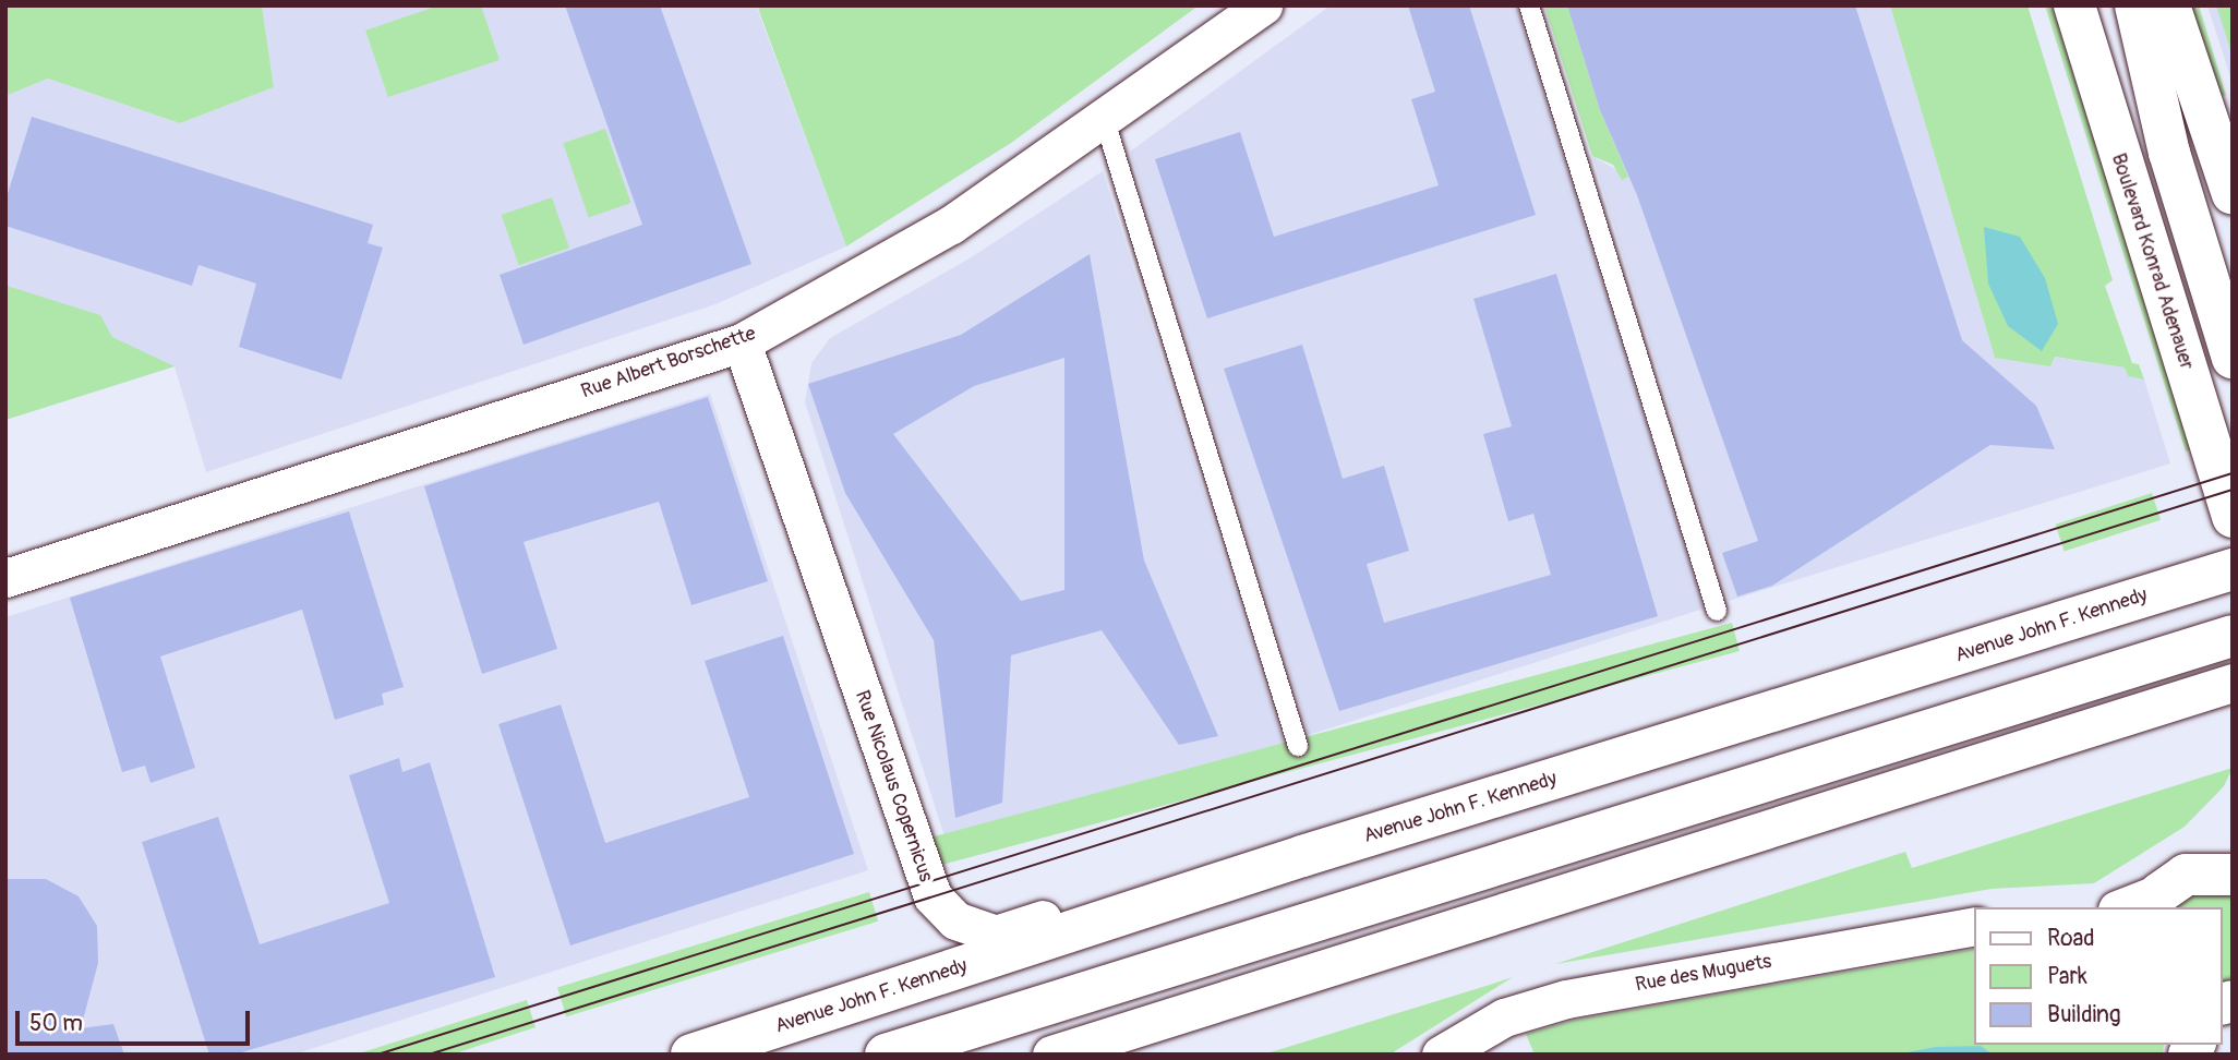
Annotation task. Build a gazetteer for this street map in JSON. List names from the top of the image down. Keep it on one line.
{"streets":{"main road":["Boulevard Konrad Adenauer","Avenue John F. Kennedy"],"street":["Rue Albert Borschette","Rue Nicolaus Copernicus","Rue des Muguets"]},"crossings":[["Rue Albert Borschette","Rue Nicolaus Copernicus"],["Avenue John F. Kennedy","Rue Nicolaus Copernicus"]],"legend":["Road","Park","Building"],"scale_bar":"50 m"}
